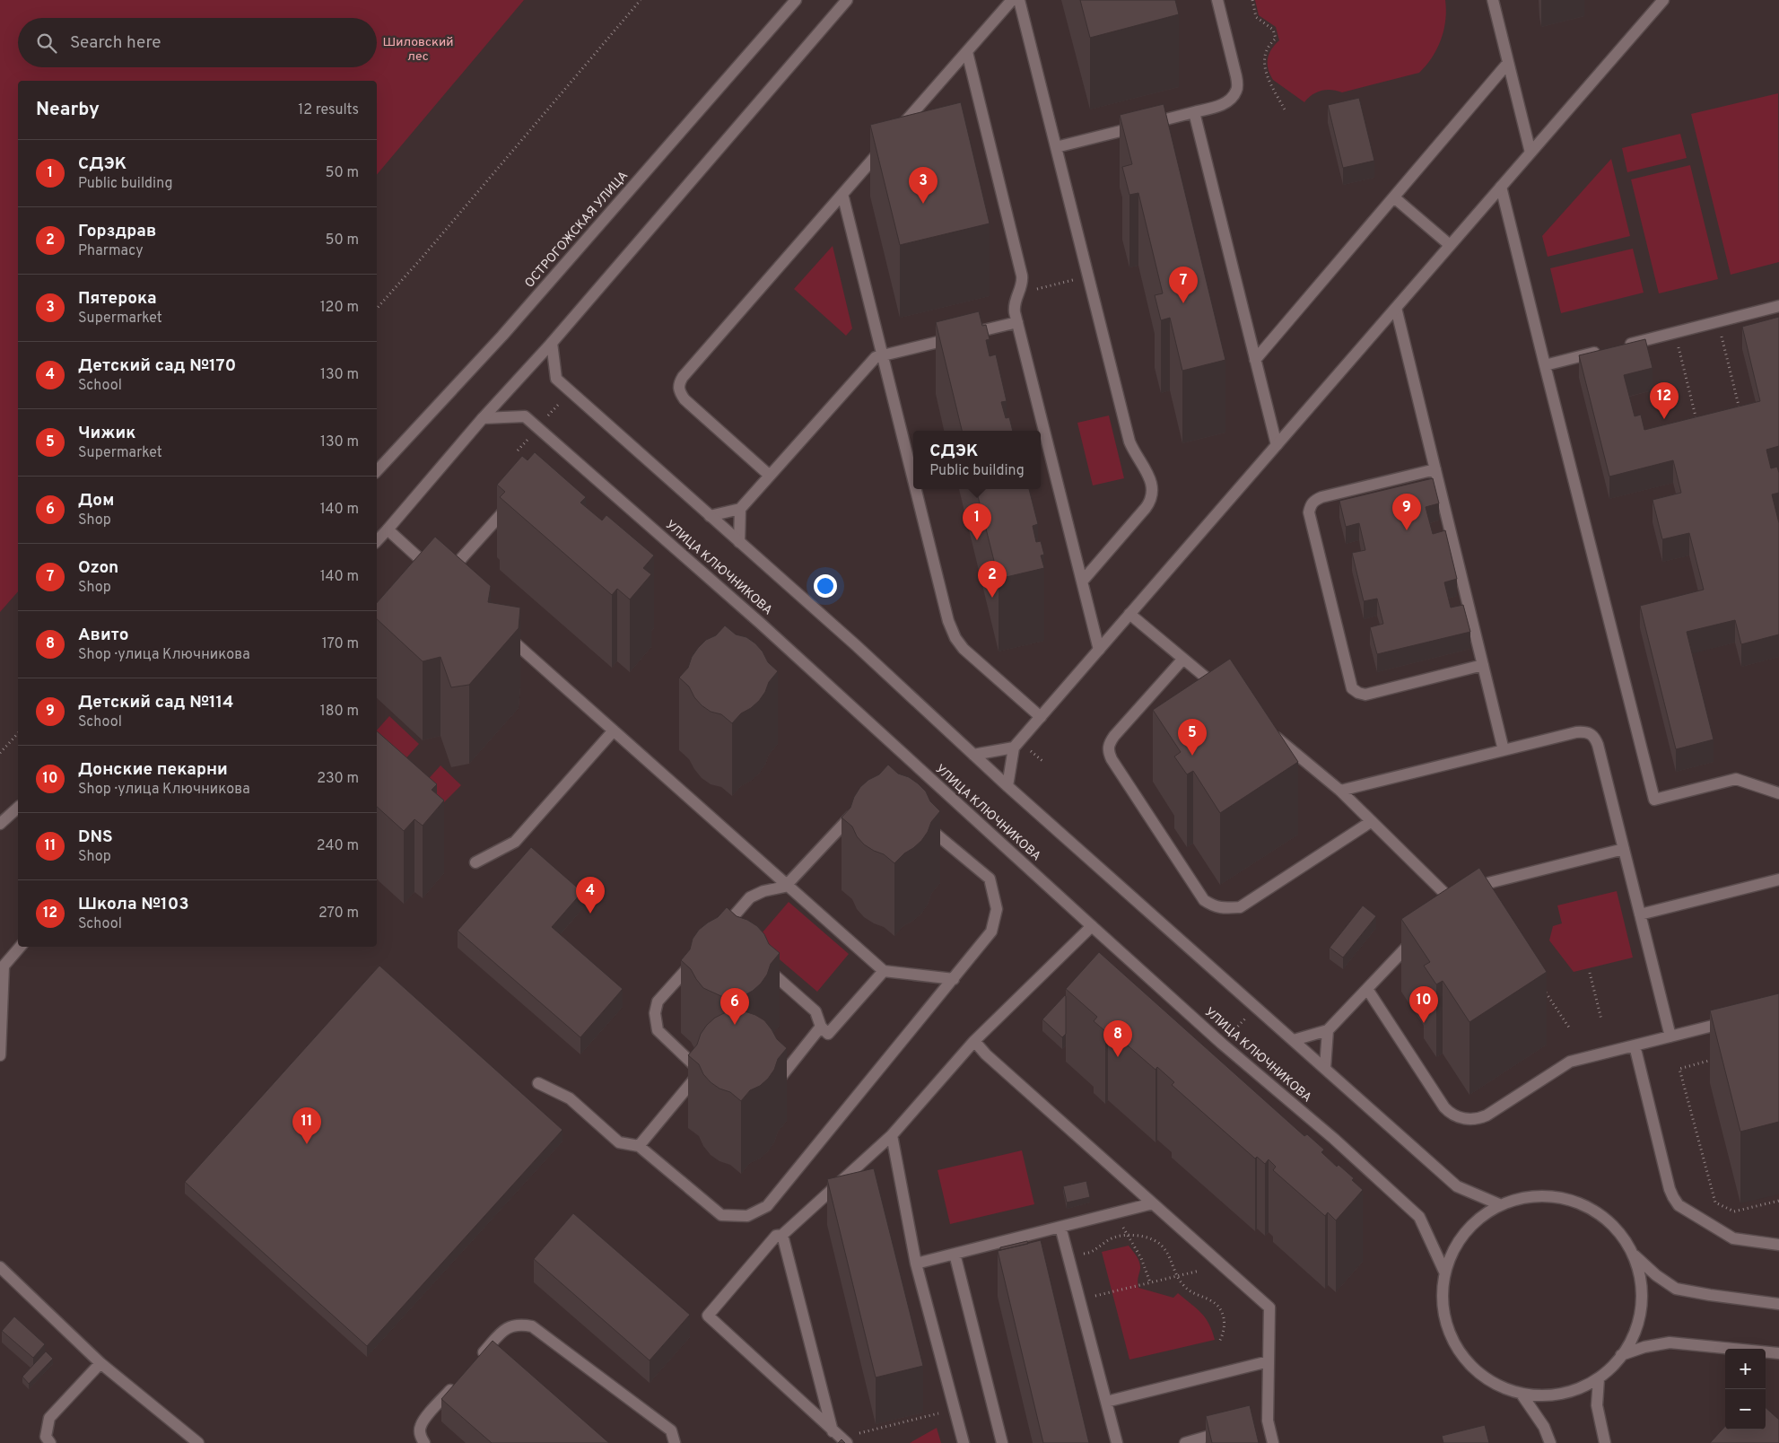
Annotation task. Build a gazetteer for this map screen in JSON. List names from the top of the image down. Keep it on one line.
{"streets":{"street":["ОСТРОГОЖСКАЯ УЛИЦА","УЛИЦА КЛЮЧНИКОВА"]},"parks":["Шиловский лес"],"page":{"search":"Search here","heading":["Nearby","12 results"],"list":[{"mark":"1","name":"СДЭК","note":"Public building","value":"50 m"},{"mark":"2","name":"Горздрав","note":"Pharmacy","value":"50 m"},{"mark":"3","name":"Пятерока","note":"Supermarket","value":"120 m"},{"mark":"4","name":"Детский сад №170","note":"School","value":"130 m"},{"mark":"5","name":"Чижик","note":"Supermarket","value":"130 m"},{"mark":"6","name":"Дом","note":"Shop","value":"140 m"},{"mark":"7","name":"Ozon","note":"Shop","value":"140 m"},{"mark":"8","name":"Авито","note":"Shop · улица Ключникова","value":"170 m"},{"mark":"9","name":"Детский сад №114","note":"School","value":"180 m"},{"mark":"10","name":"Донские пекарни","note":"Shop · улица Ключникова","value":"230 m"},{"mark":"11","name":"DNS","note":"Shop","value":"240 m"},{"mark":"12","name":"Школа №103","note":"School","value":"270 m"}],"pins":["3","7","12","9","1","2","5","4","10","6","8","11"],"popup":["СДЭК","Public building"],"map_buttons":["+","−"]}}
